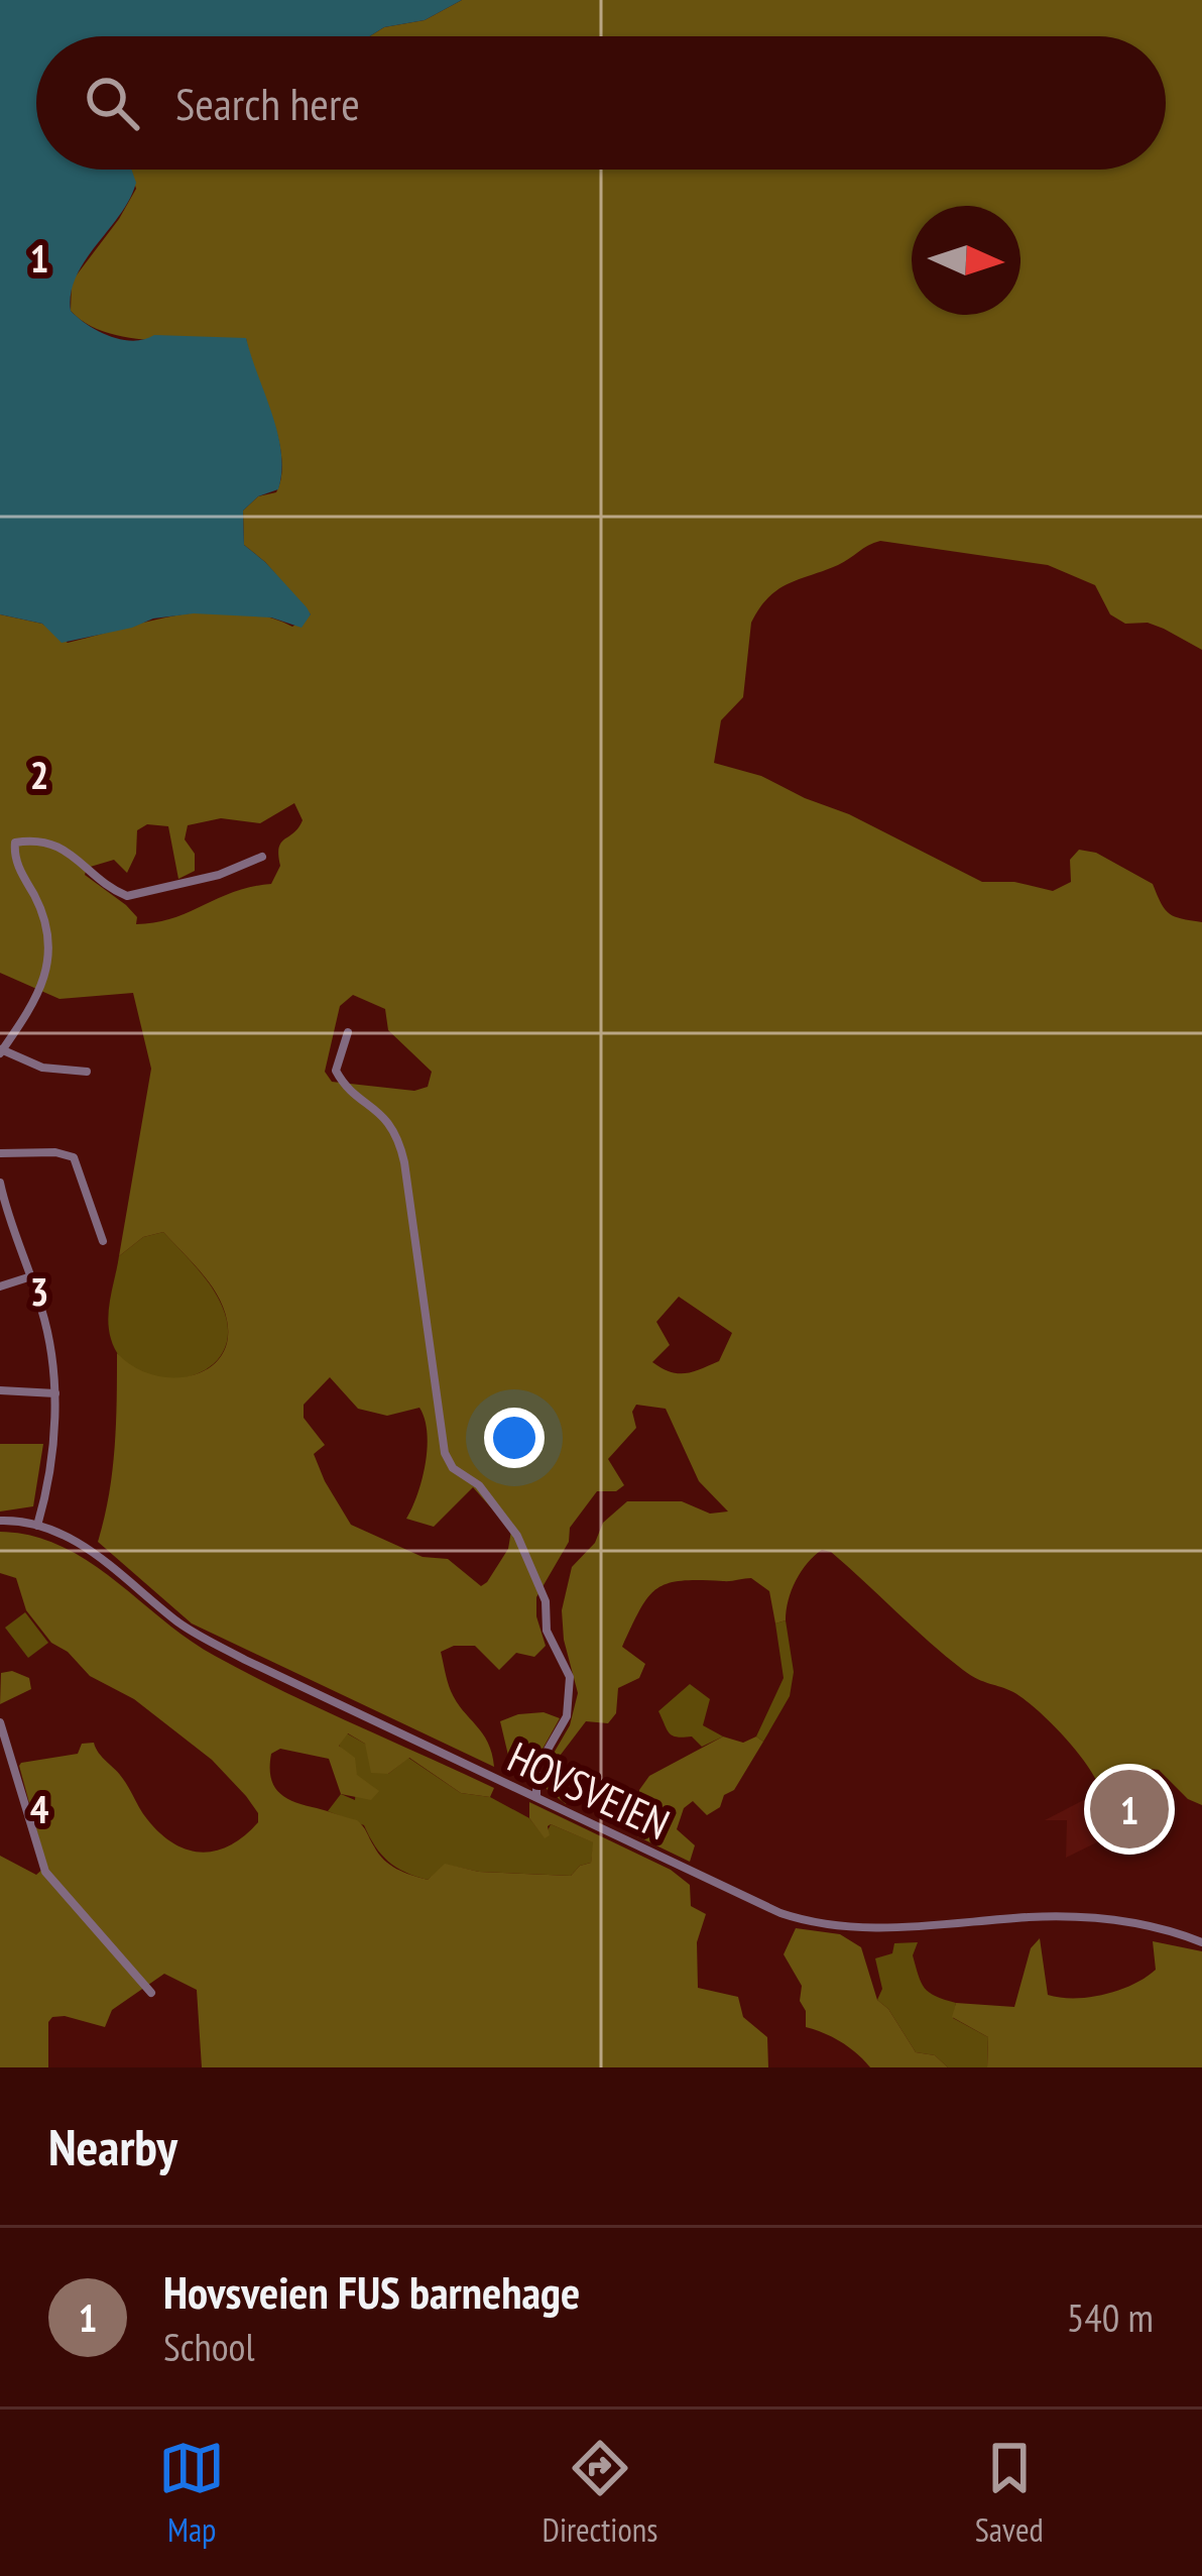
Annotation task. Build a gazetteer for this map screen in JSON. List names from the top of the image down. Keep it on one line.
{"streets":{"street":["HOVSVEIEN"]},"north":"right","page":{"search":"Search here","pins":"1","heading":"Nearby","list":[{"mark":"1","name":"Hovsveien FUS barnehage","note":"School","value":"540 m"}],"nav":["Map","Directions","Saved"]},"grid":{"rows":["1","2","3","4"]}}
